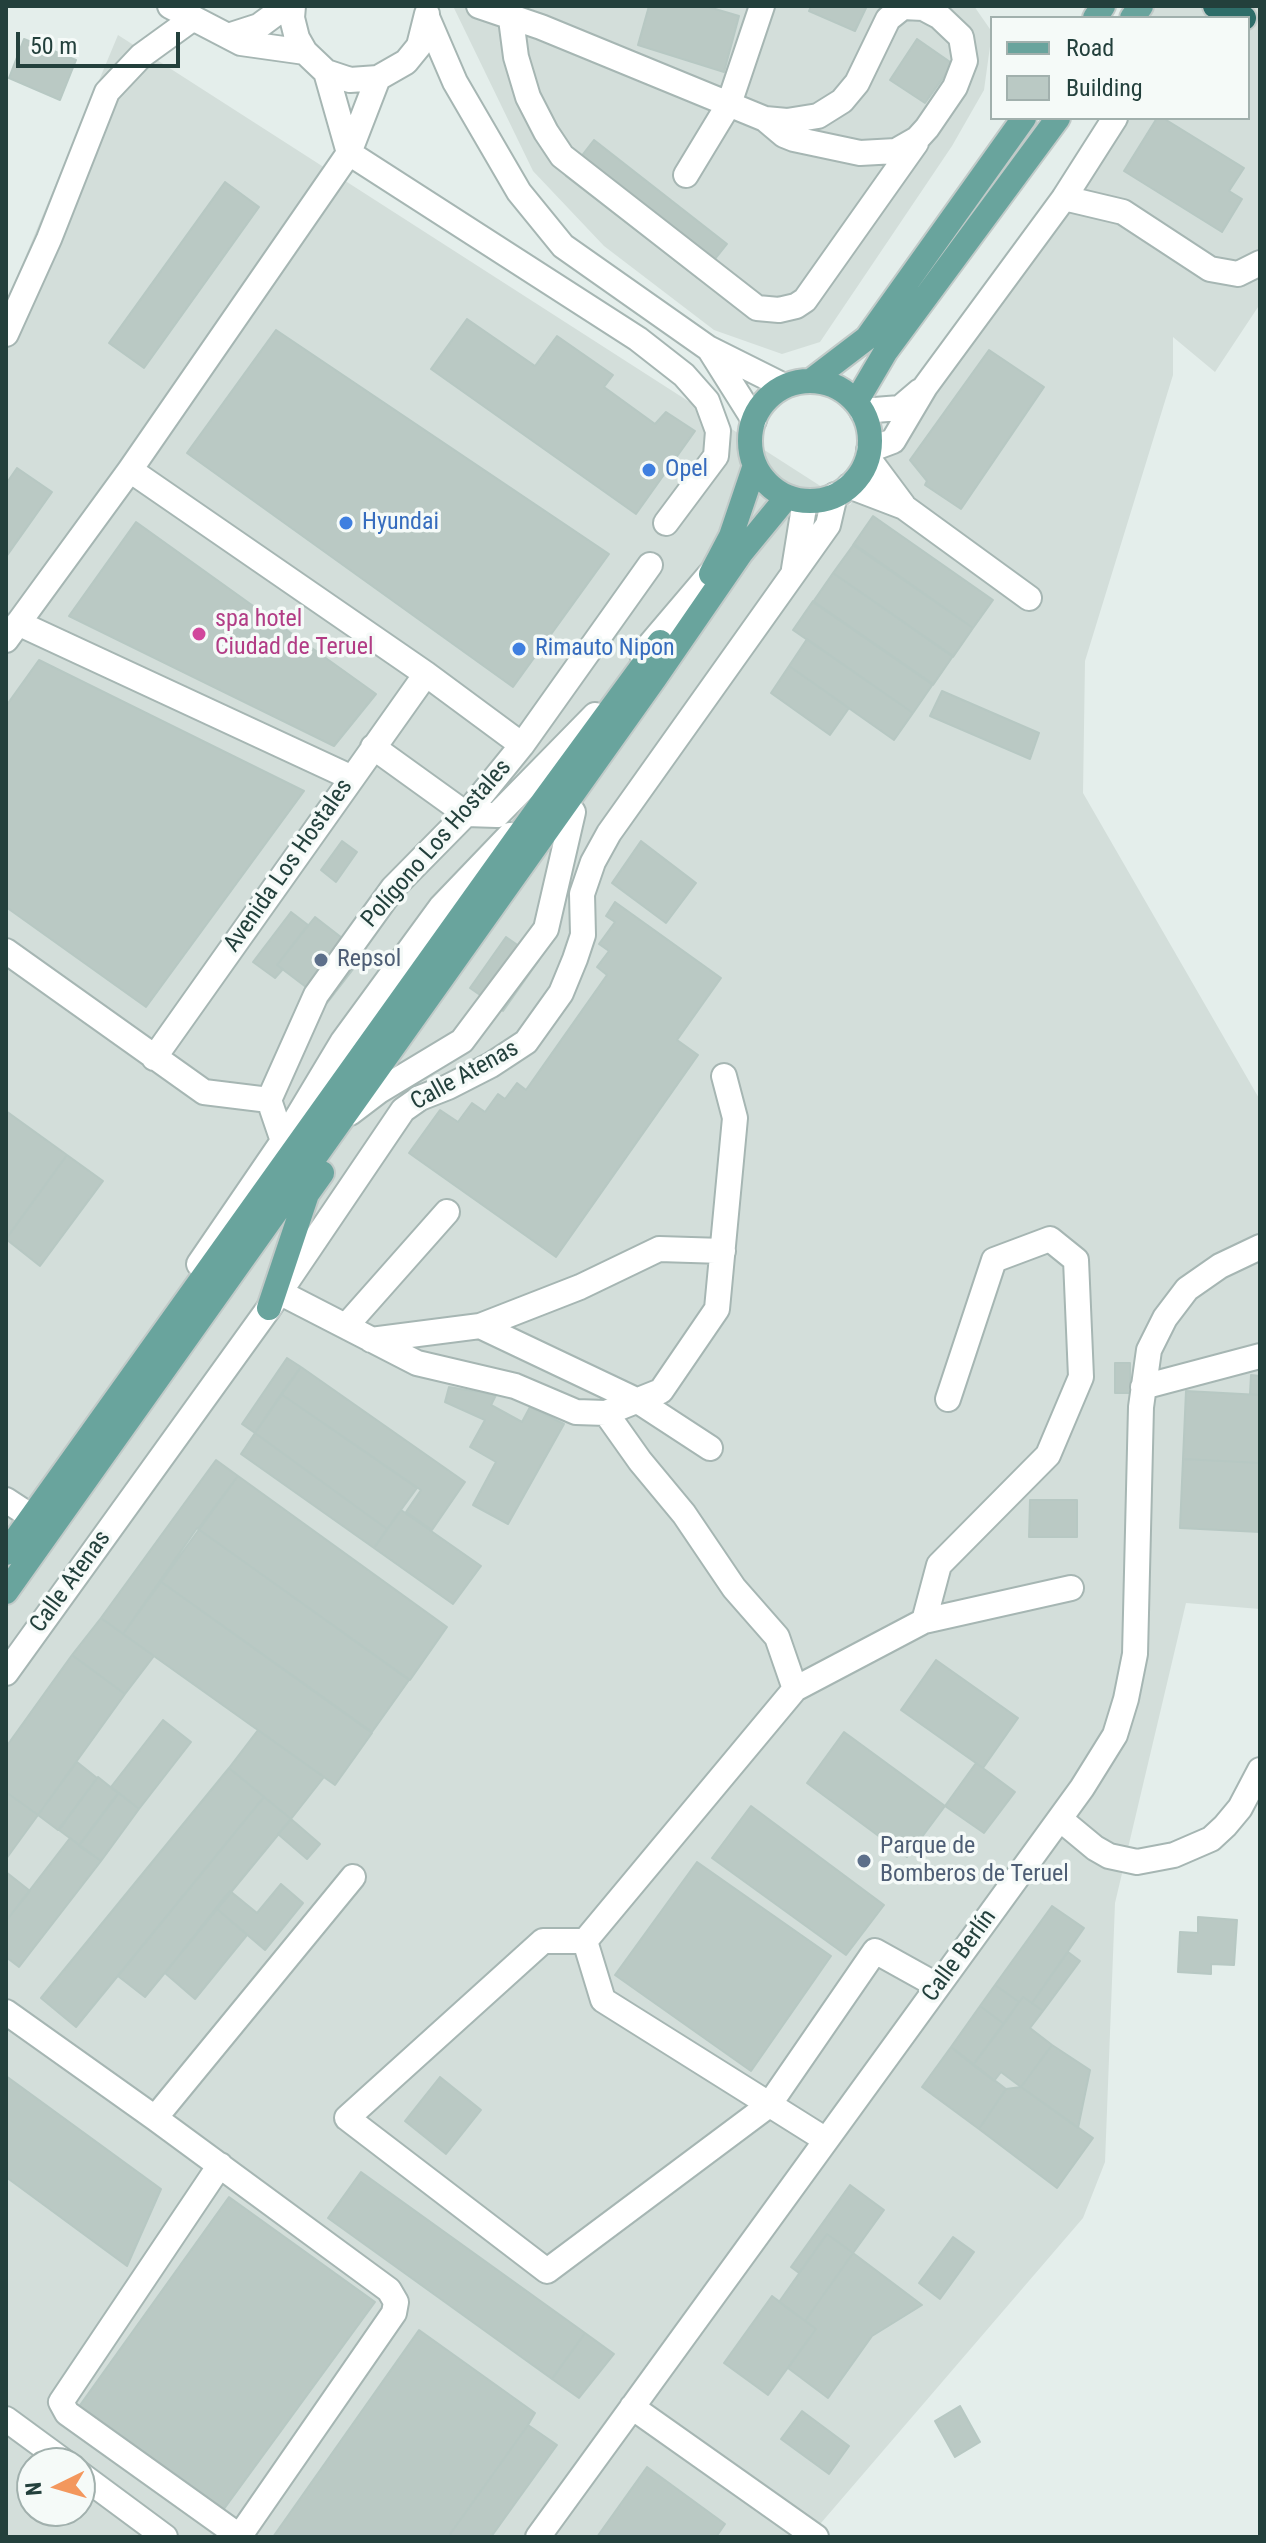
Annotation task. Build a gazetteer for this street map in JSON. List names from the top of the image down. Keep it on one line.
{"streets":{"street":["Polígono Los Hostales","Avenida Los Hostales","Calle Atenas","Calle Berlín"]},"places":["Opel","Hyundai","spa hotel Ciudad de Teruel","Rimauto Nipon","Repsol","Parque de Bomberos de Teruel"],"legend":["Road","Building"],"scale_bar":"50 m","north":"left"}
